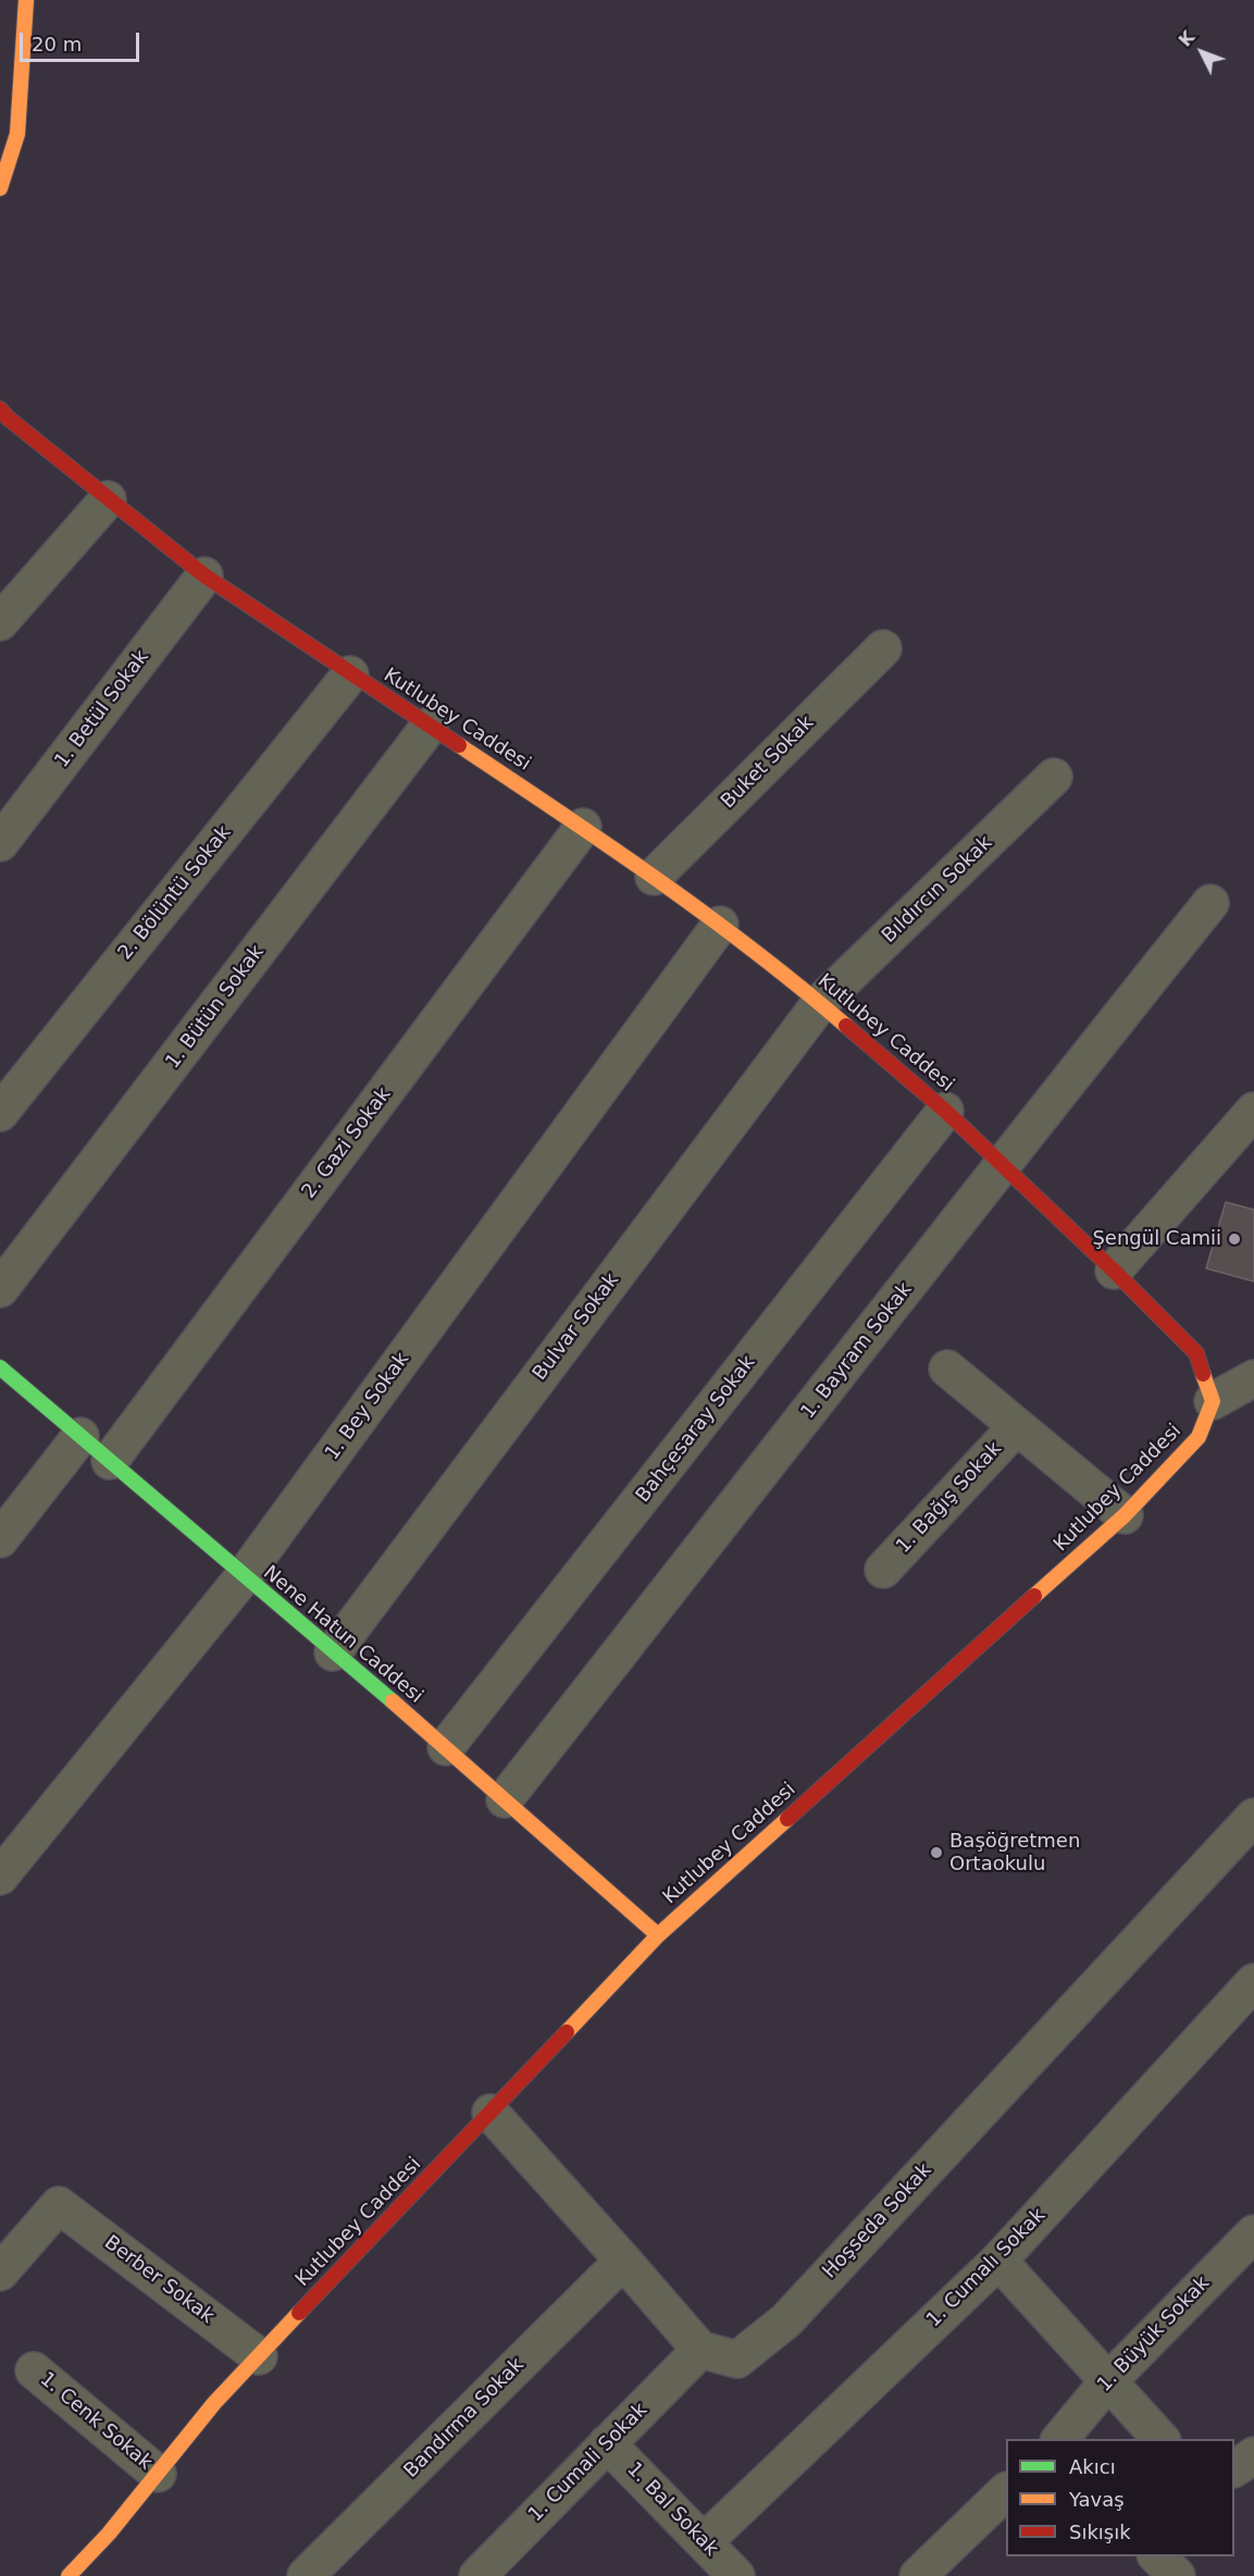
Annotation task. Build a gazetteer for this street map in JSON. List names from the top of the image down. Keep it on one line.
{"streets":{"main road":["Kutlubey Caddesi","Nene Hatun Caddesi"],"street":["1. Betül Sokak","Buket Sokak","Bıldırcın Sokak","2. Bölüntü Sokak","1. Bütün Sokak","2. Gazi Sokak","Bulvar Sokak","1. Bayram Sokak","1. Bey Sokak","Bahçesaray Sokak","1. Bağış Sokak","Hoşseda Sokak","1. Cumalı Sokak","Berber Sokak","1. Büyük Sokak","Bandırma Sokak","1. Cenk Sokak","1. Cumali Sokak","1. Bal Sokak"]},"crossings":[["1. Betül Sokak","Kutlubey Caddesi"],["Kutlubey Caddesi","Buket Sokak"],["Kutlubey Caddesi","Bıldırcın Sokak"],["Kutlubey Caddesi","2. Bölüntü Sokak"],["Kutlubey Caddesi","1. Bütün Sokak"],["Kutlubey Caddesi","2. Gazi Sokak"],["Kutlubey Caddesi","Bulvar Sokak"],["Kutlubey Caddesi","1. Bayram Sokak"],["Kutlubey Caddesi","1. Bey Sokak"],["Kutlubey Caddesi","Bahçesaray Sokak"],["Kutlubey Caddesi","1. Bağış Sokak"],["Kutlubey Caddesi","Nene Hatun Caddesi"],["Kutlubey Caddesi","Berber Sokak"],["Kutlubey Caddesi","1. Cenk Sokak"],["Bıldırcın Sokak","Bulvar Sokak"],["2. Gazi Sokak","Nene Hatun Caddesi"],["Bulvar Sokak","Nene Hatun Caddesi"],["1. Bayram Sokak","Nene Hatun Caddesi"],["1. Bey Sokak","Nene Hatun Caddesi"],["Bahçesaray Sokak","Nene Hatun Caddesi"],["Hoşseda Sokak","1. Cumali Sokak"],["1. Cumalı Sokak","1. Bal Sokak"],["1. Cumali Sokak","1. Bal Sokak"]],"places":["Şengül Camii","Başöğretmen Ortaokulu"],"legend":["Akıcı","Yavaş","Sıkışık"],"scale_bar":"20 m","north":"top left"}
